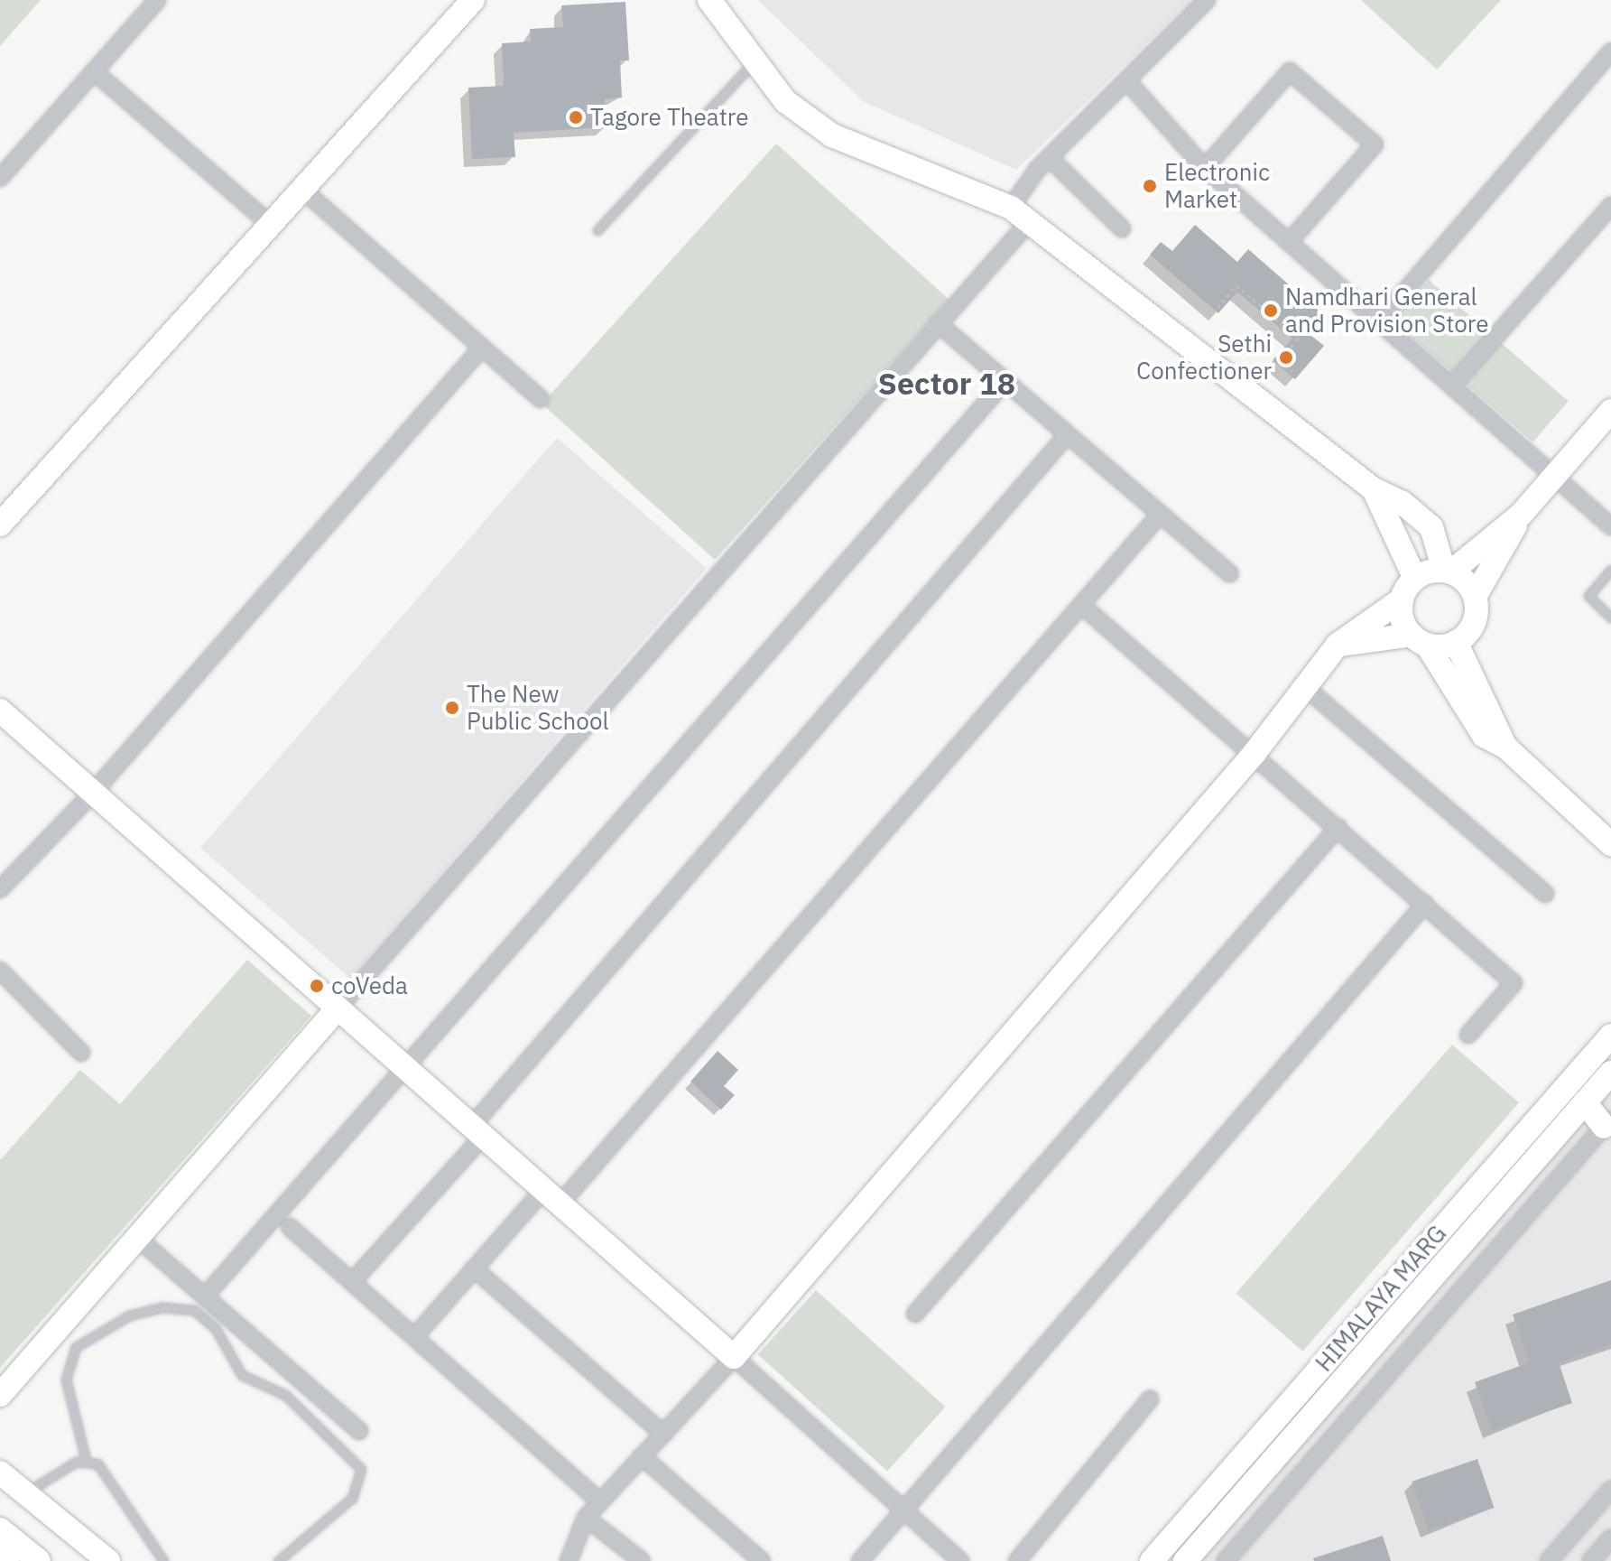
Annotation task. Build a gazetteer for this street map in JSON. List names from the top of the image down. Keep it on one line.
{"streets":{"street":["HIMALAYA MARG"]},"districts":["Sector 18"],"places":["Tagore Theatre","Electronic Market","Namdhari General and Provision Store","Sethi Confectioner","The New Public School","coVeda"]}
